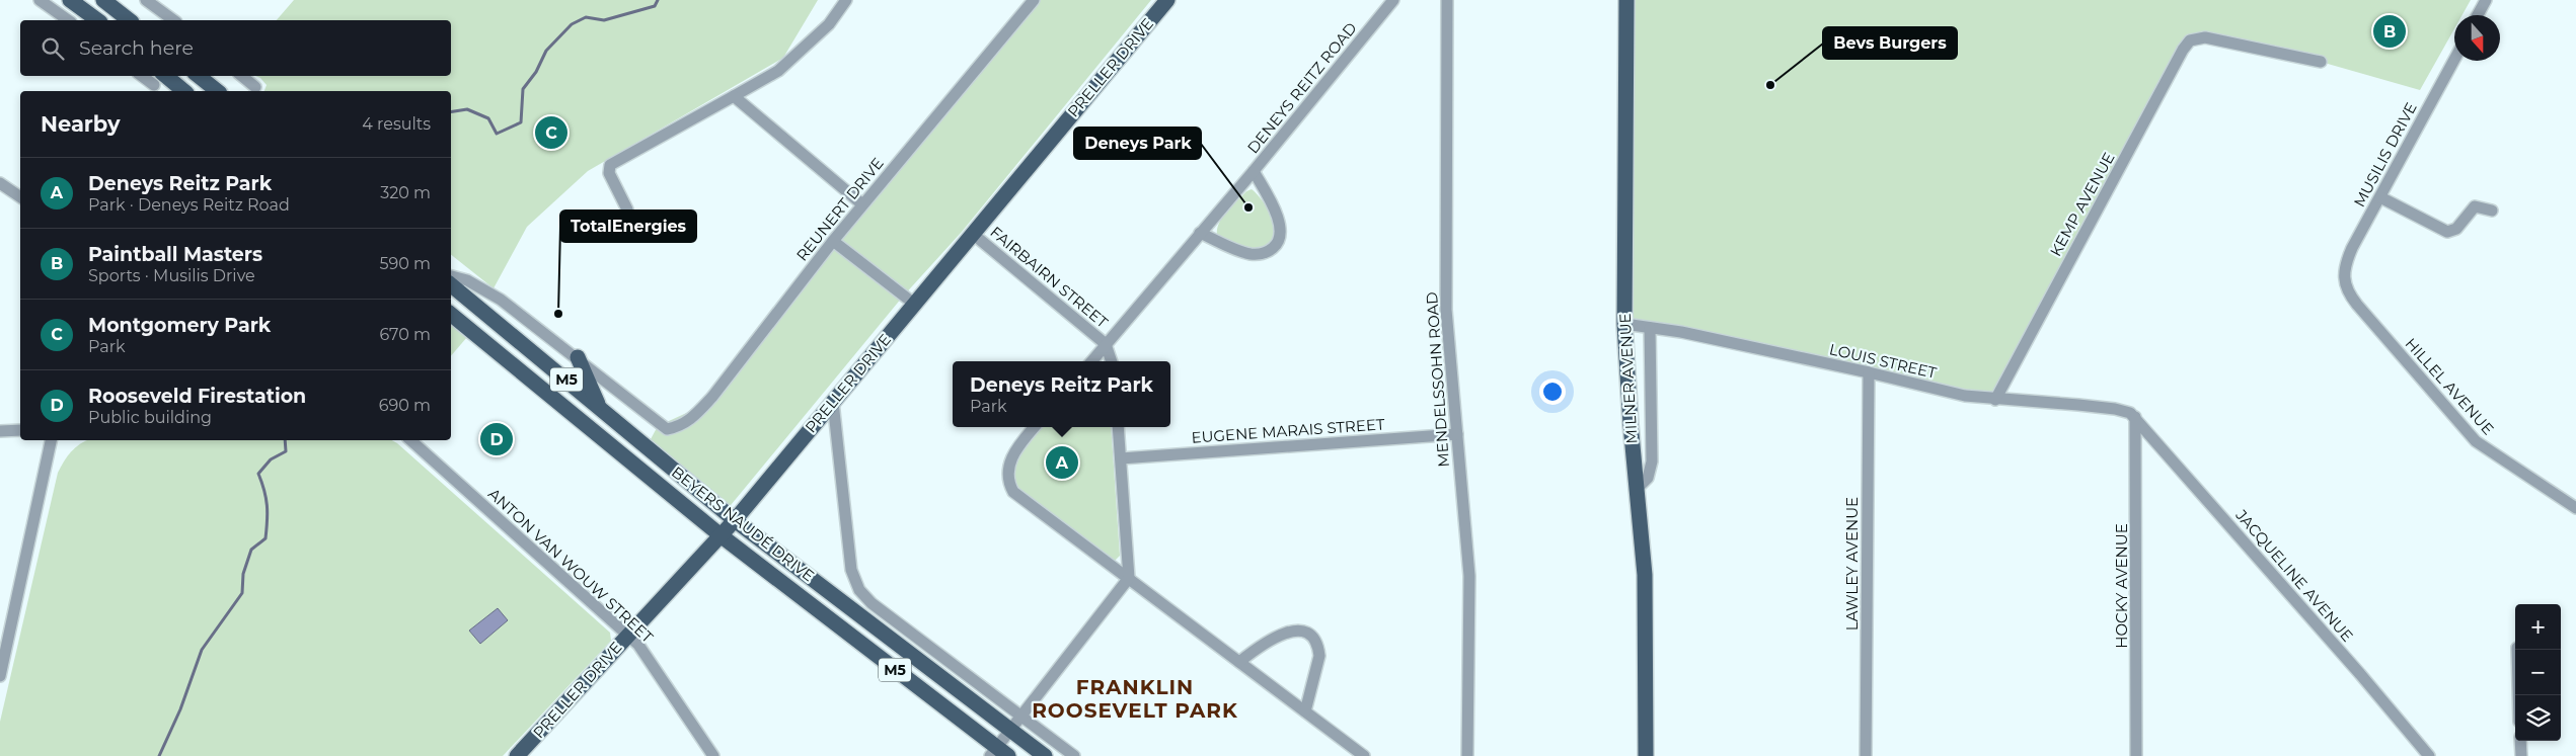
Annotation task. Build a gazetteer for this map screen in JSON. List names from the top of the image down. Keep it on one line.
{"streets":{"main road":["PRELLER DRIVE","MILNER AVENUE","M5","BEYERS NAUDÉ DRIVE"],"street":["DENEYS REITZ ROAD","MUSILIS DRIVE","KEMP AVENUE","REUNERT DRIVE","FAIRBAIRN STREET","LOUIS STREET","MENDELSSOHN ROAD","HILLEL AVENUE","EUGENE MARAIS STREET","LAWLEY AVENUE","ANTON VAN WOUW STREET","JACQUELINE AVENUE","HOCKY AVENUE"]},"crossings":[["PRELLER DRIVE","FAIRBAIRN STREET"],["PRELLER DRIVE","BEYERS NAUDÉ DRIVE"],["PRELLER DRIVE","ANTON VAN WOUW STREET"],["DENEYS REITZ ROAD","FAIRBAIRN STREET"],["MUSILIS DRIVE","HILLEL AVENUE"],["KEMP AVENUE","LOUIS STREET"],["LOUIS STREET","MILNER AVENUE"],["LOUIS STREET","LAWLEY AVENUE"],["LOUIS STREET","JACQUELINE AVENUE"],["LOUIS STREET","HOCKY AVENUE"],["MENDELSSOHN ROAD","EUGENE MARAIS STREET"],["JACQUELINE AVENUE","HOCKY AVENUE"]],"districts":["FRANKLIN ROOSEVELT PARK"],"places":["Bevs Burgers","Deneys Park","TotalEnergies"],"north":"bottom","page":{"pins":["B","C","D","A"],"search":"Search here","heading":["Nearby","4 results"],"list":[{"mark":"A","name":"Deneys Reitz Park","note":"Park · Deneys Reitz Road","value":"320 m"},{"mark":"B","name":"Paintball Masters","note":"Sports · Musilis Drive","value":"590 m"},{"mark":"C","name":"Montgomery Park","note":"Park","value":"670 m"},{"mark":"D","name":"Rooseveld Firestation","note":"Public building","value":"690 m"}],"popup":["Deneys Reitz Park","Park"],"map_buttons":["+","−"]}}
